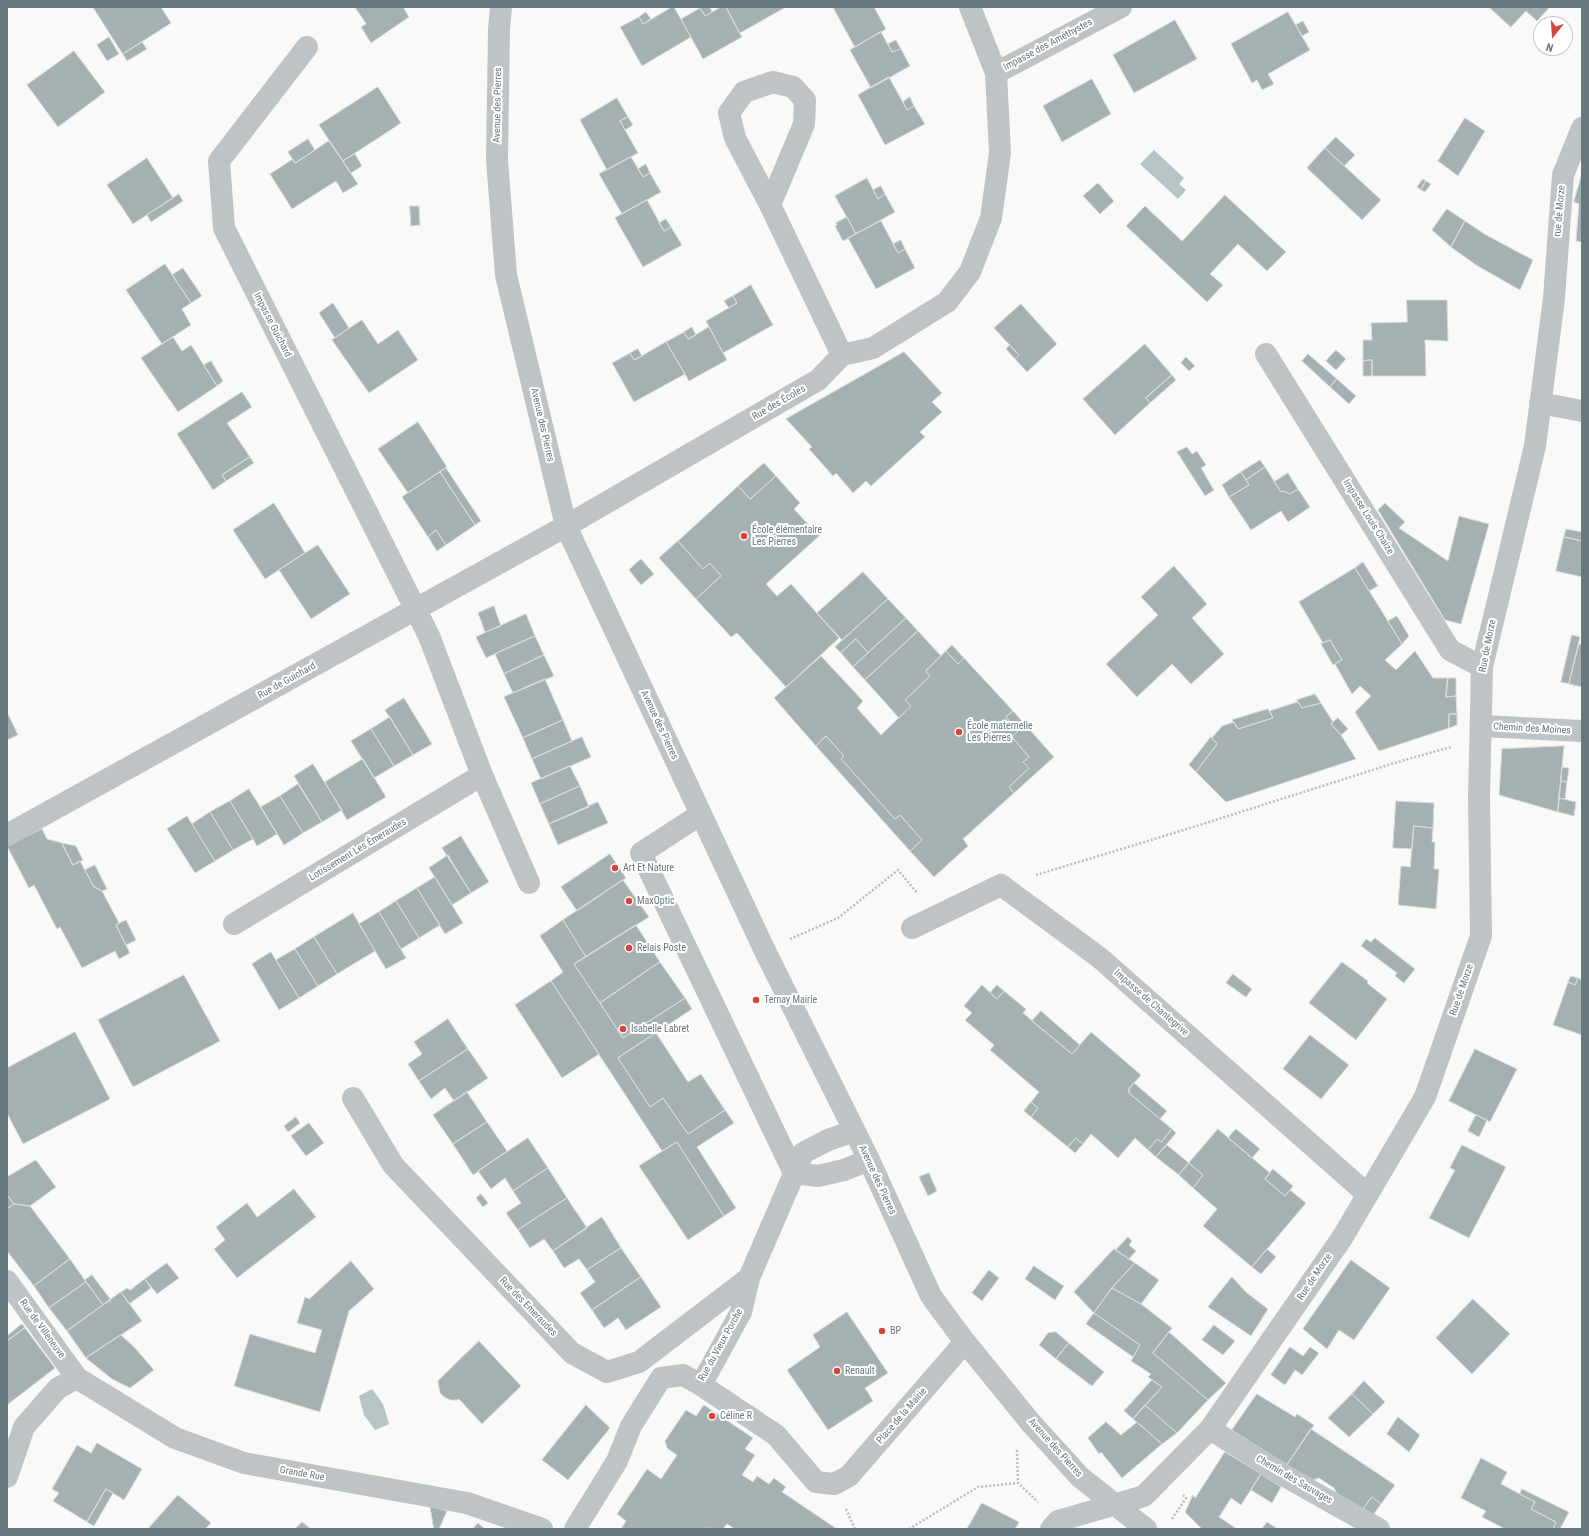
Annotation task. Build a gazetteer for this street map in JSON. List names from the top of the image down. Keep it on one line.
{"streets":{"street":["Impasse des Améthystes","Avenue des Pierres","rue de Morze","Impasse Guichard","Rue des Écoles","Impasse Louis Chaize","Rue de Morze","Rue de Guichard","Chemin des Moines","Lotissement Les Émeraudes","Impasse de Chantegrive","Rue des Emeraudes","Rue de Villeneuve","Rue du Vieux Porche","Place de la Mairie","Grande Rue","Chemin des Sauvages"]},"crossings":[["Impasse des Améthystes","Rue des Écoles"],["Avenue des Pierres","Rue des Écoles"],["Avenue des Pierres","Rue de Morze"],["Avenue des Pierres","Rue de Guichard"],["Avenue des Pierres","Rue du Vieux Porche"],["Avenue des Pierres","Place de la Mairie"],["rue de Morze","Rue de Morze"],["Impasse Guichard","Rue de Guichard"],["Rue des Écoles","Rue de Guichard"],["Impasse Louis Chaize","Rue de Morze"],["Rue de Morze","Chemin des Moines"],["Rue de Morze","Impasse de Chantegrive"],["Rue de Morze","Chemin des Sauvages"],["Rue des Emeraudes","Rue du Vieux Porche"],["Rue de Villeneuve","Grande Rue"],["Rue du Vieux Porche","Place de la Mairie"]],"places":["École élémentaire Les Pierres","École maternelle Les Pierres","Art Et Nature","MaxOptic","Relais Poste","Ternay Mairie","Isabelle Labret","BP","Renault","Céline R"],"north":"bottom"}
